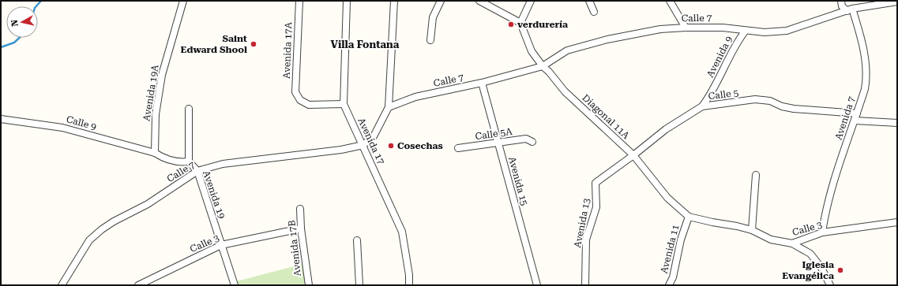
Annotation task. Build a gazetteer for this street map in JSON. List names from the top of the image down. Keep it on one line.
{"streets":{"street":["Calle 7","Avenida 17A","Avenida 9","Avenida 19A","Calle 5","Diagonal 11A","Avenida 7","Calle 9","Calle 5A","Avenida 17","Avenida 15","Avenida 19","Avenida 13","Calle 3","Avenida 17B","Avenida 11"]},"crossings":[["Calle 7","Avenida 9"],["Calle 7","Diagonal 11A"],["Calle 7","Avenida 7"],["Calle 7","Avenida 17"],["Calle 7","Avenida 15"],["Calle 7","Avenida 19"],["Avenida 17A","Avenida 17"],["Avenida 9","Calle 5"],["Avenida 19A","Calle 9"],["Calle 5","Diagonal 11A"],["Calle 5","Avenida 7"],["Calle 5","Avenida 13"],["Diagonal 11A","Calle 3"],["Diagonal 11A","Avenida 11"],["Avenida 7","Calle 3"],["Calle 9","Avenida 19"],["Calle 5A","Avenida 15"],["Avenida 19","Calle 3"],["Calle 3","Avenida 17B"],["Calle 3","Avenida 11"]],"districts":["Villa Fontana"],"places":["verdurería","Saint Edward Shool","Cosechas","Iglesia Evangélica"],"north":"left"}
